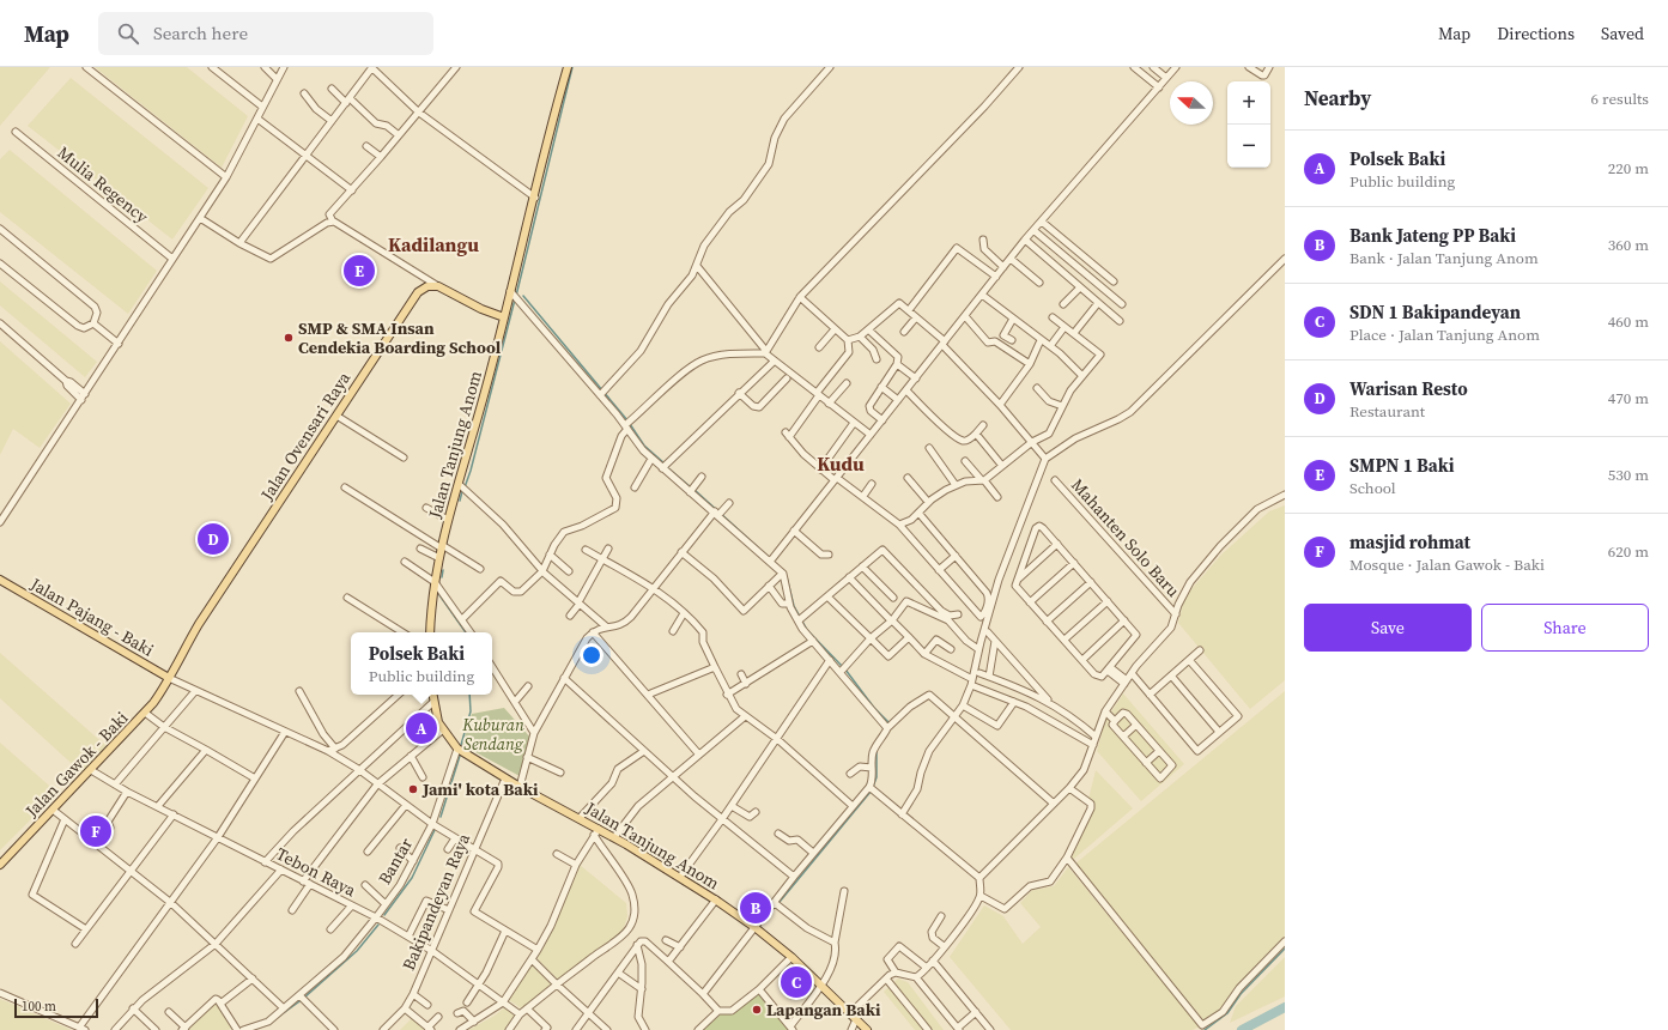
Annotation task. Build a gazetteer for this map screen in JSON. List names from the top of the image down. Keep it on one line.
{"streets":{"main road":["Jalan Ovensari Raya","Jalan Tanjung Anom","Jalan Pajang - Baki","Jalan Gawok - Baki"],"street":["Mulia Regency","Mahanten Solo Baru","Bantar","Tebon Raya","Bakipandeyan Raya"]},"crossings":[["Jalan Ovensari Raya","Jalan Pajang - Baki"],["Jalan Ovensari Raya","Jalan Gawok - Baki"],["Jalan Tanjung Anom","Bantar"],["Jalan Tanjung Anom","Bakipandeyan Raya"],["Jalan Pajang - Baki","Jalan Gawok - Baki"],["Jalan Gawok - Baki","Tebon Raya"],["Bantar","Tebon Raya"],["Tebon Raya","Bakipandeyan Raya"]],"districts":["Kadilangu","Kudu"],"parks":["Kuburan Sendang"],"places":["SMP & SMA Insan Cendekia Boarding School","Jami' kota Baki","Lapangan Baki"],"scale_bar":"100 m","north":"left","page":{"header":"Map","search":"Search here","nav":["Map","Directions","Saved"],"heading":["Nearby","6 results"],"map_buttons":["+","−"],"list":[{"mark":"A","name":"Polsek Baki","note":"Public building","value":"220 m"},{"mark":"B","name":"Bank Jateng PP Baki","note":"Bank · Jalan Tanjung Anom","value":"360 m"},{"mark":"C","name":"SDN 1 Bakipandeyan","note":"Place · Jalan Tanjung Anom","value":"460 m"},{"mark":"D","name":"Warisan Resto","note":"Restaurant","value":"470 m"},{"mark":"E","name":"SMPN 1 Baki","note":"School","value":"530 m"},{"mark":"F","name":"masjid rohmat","note":"Mosque · Jalan Gawok - Baki","value":"620 m"}],"pins":["E","D","A","F","B","C"],"buttons":["Save","Share"],"popup":["Polsek Baki","Public building"],"scale":"100 m"}}
